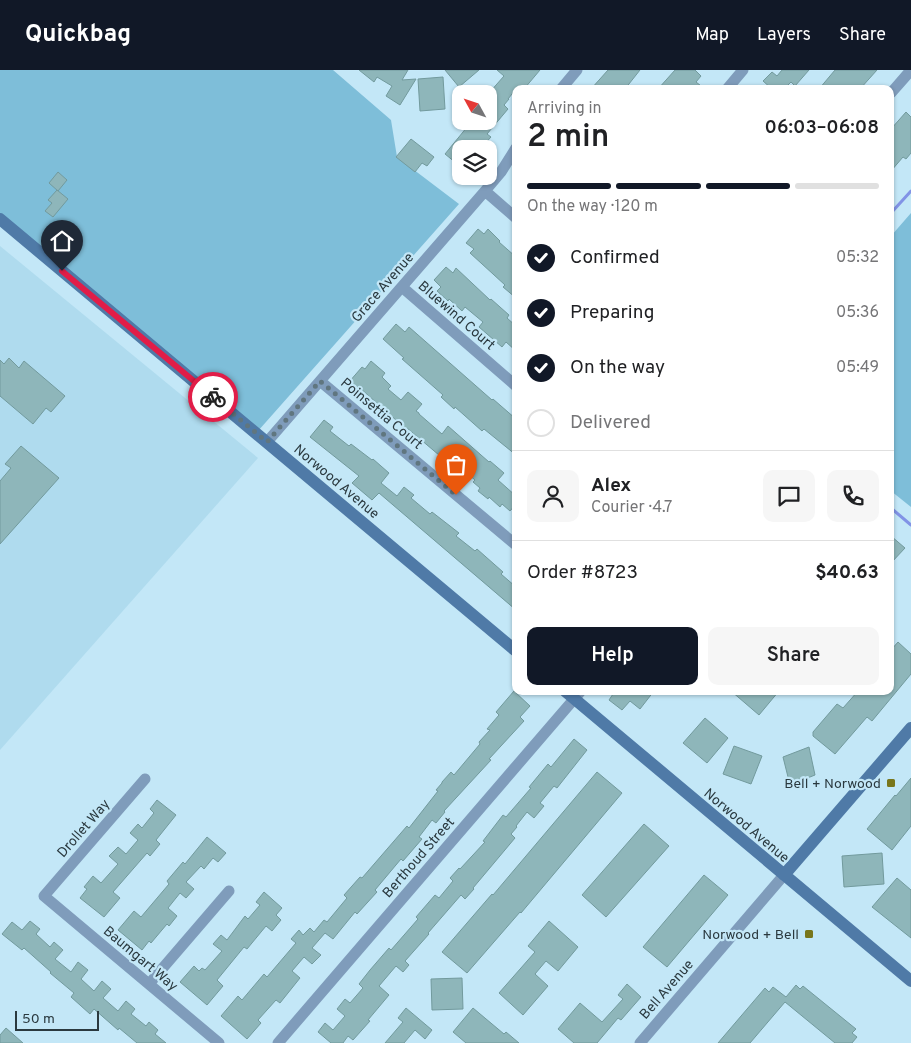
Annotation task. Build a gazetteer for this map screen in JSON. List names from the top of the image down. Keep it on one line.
{"streets":{"main road":["Norwood Avenue","Bell Avenue"],"street":["Grace Avenue","Bluewind Court","Poinsettia Court","Drollet Way","Berthoud Street","Baumgart Way"]},"crossings":[["Grace Avenue","Bluewind Court"],["Grace Avenue","Poinsettia Court"],["Grace Avenue","Norwood Avenue"],["Norwood Avenue","Bell Avenue"],["Drollet Way","Baumgart Way"]],"places":{"transit":["Bell + Norwood","Norwood + Bell"]},"scale_bar":"50 m","north":"top left","page":{"header":"Quickbag","nav":["Map","Layers","Share"],"heading":["2 min","Arriving in","06:03–06:08"],"panel":["Alex","Courier · 4.7","Order #8723","$40.63"],"bar":"On the way · 120 m","list":[["Confirmed","05:32"],["Preparing","05:36"],["On the way","05:49"],"Delivered"],"buttons":["Help","Share"],"scale":"50 m"}}
